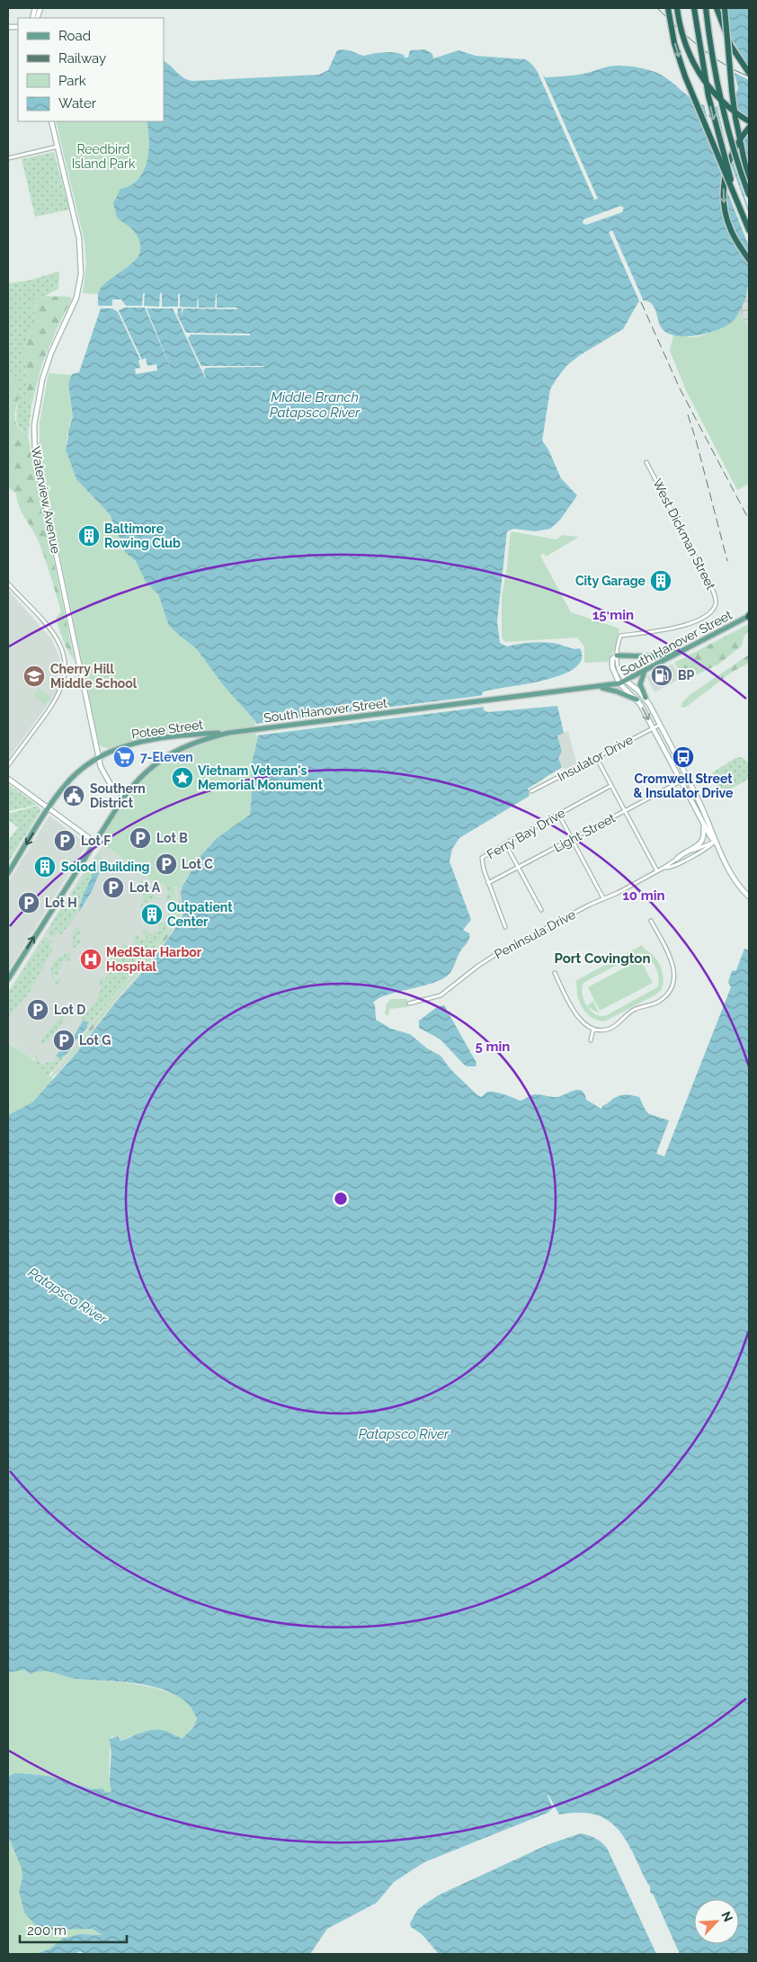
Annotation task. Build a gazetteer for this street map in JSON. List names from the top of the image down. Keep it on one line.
{"streets":{"main road":["Waterview Avenue","South Hanover Street","Potee Street"],"street":["West Dickman Street","Insulator Drive","Light Street","Ferry Bay Drive","Peninsula Drive"]},"crossings":[["Waterview Avenue","South Hanover Street"],["Waterview Avenue","Potee Street"],["South Hanover Street","Potee Street"],["Light Street","Ferry Bay Drive"]],"districts":["Port Covington"],"water":["Middle Branch Patapsco River","Patapsco River"],"parks":["Reedbird Island Park"],"places":{"building":["Baltimore Rowing Club","City Garage","Solod Building","Outpatient Center"],"fuel station":["BP"],"school or university":["Cherry Hill Middle School"],"supermarket":["7-Eleven"],"bus stop":["Cromwell Street & Insulator Drive"],"place":["Vietnam Veteran's Memorial Monument"],"public building":["Southern District"],"parking":["Lot B","Lot F","Lot C","Lot A","Lot H","Lot D","Lot G"],"hospital":["MedStar Harbor Hospital"]},"legend":["Road","Railway","Park","Water"],"scale_bar":"200 m","north":"top right","rings":["15 min","10 min","5 min"]}
